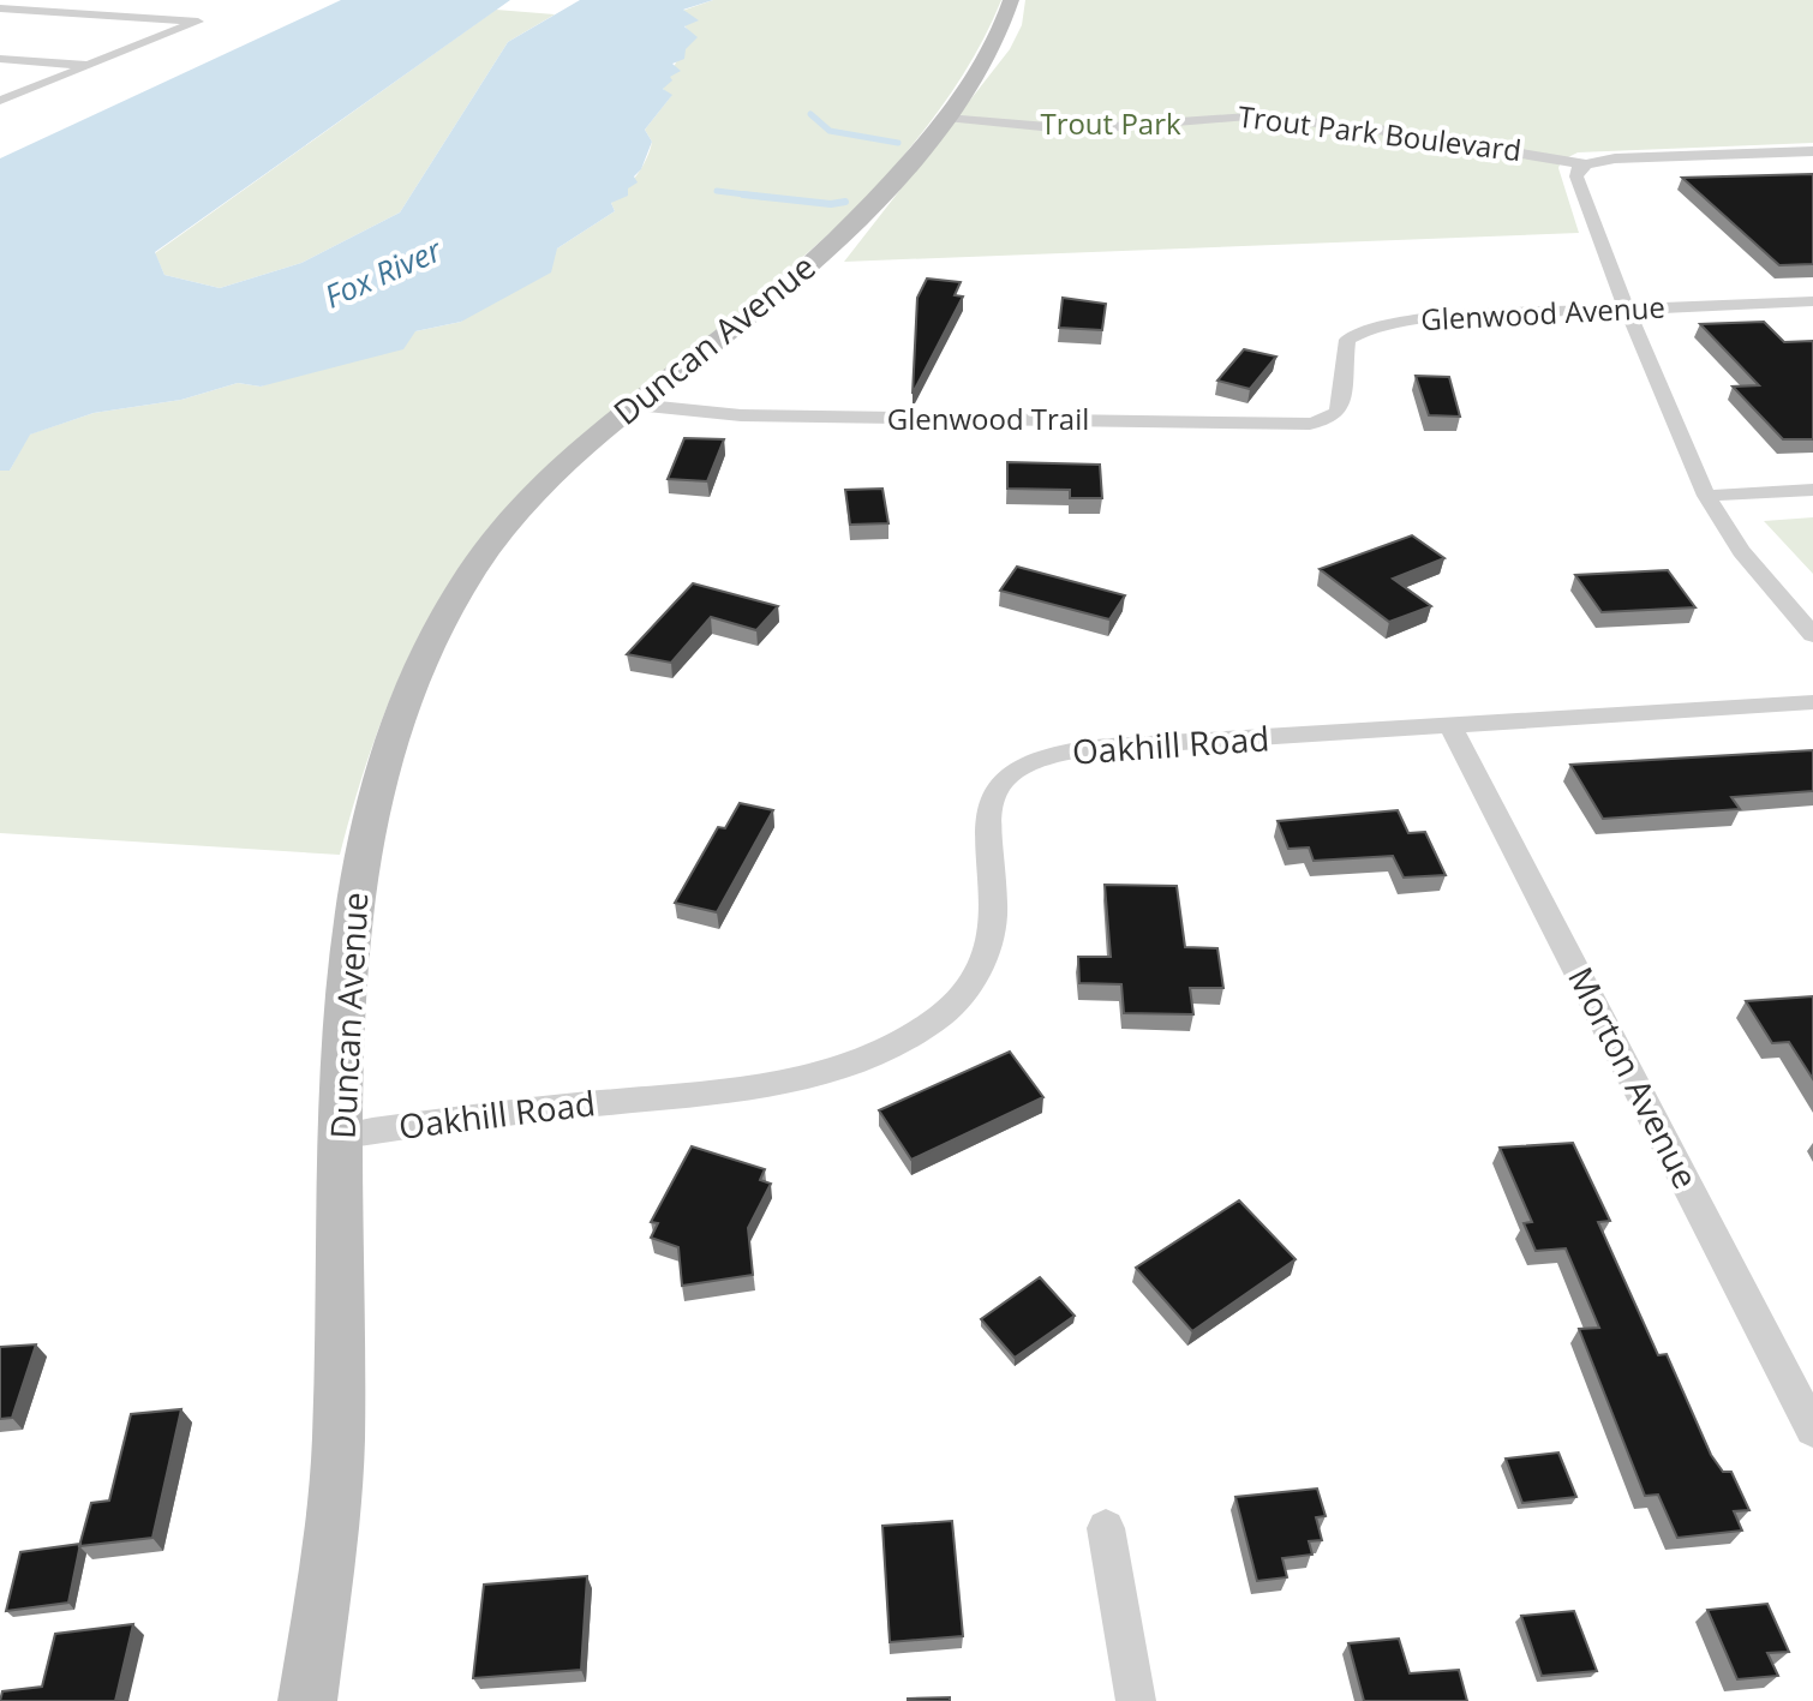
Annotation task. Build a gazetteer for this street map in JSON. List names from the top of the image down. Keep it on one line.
{"streets":{"street":["Trout Park Boulevard","Glenwood Avenue","Duncan Avenue","Glenwood Trail","Oakhill Road","Morton Avenue"]},"crossings":[["Trout Park Boulevard","Duncan Avenue"],["Glenwood Avenue","Glenwood Trail"],["Duncan Avenue","Glenwood Trail"],["Duncan Avenue","Oakhill Road"],["Oakhill Road","Morton Avenue"]],"water":["Fox River"],"parks":["Trout Park"]}
